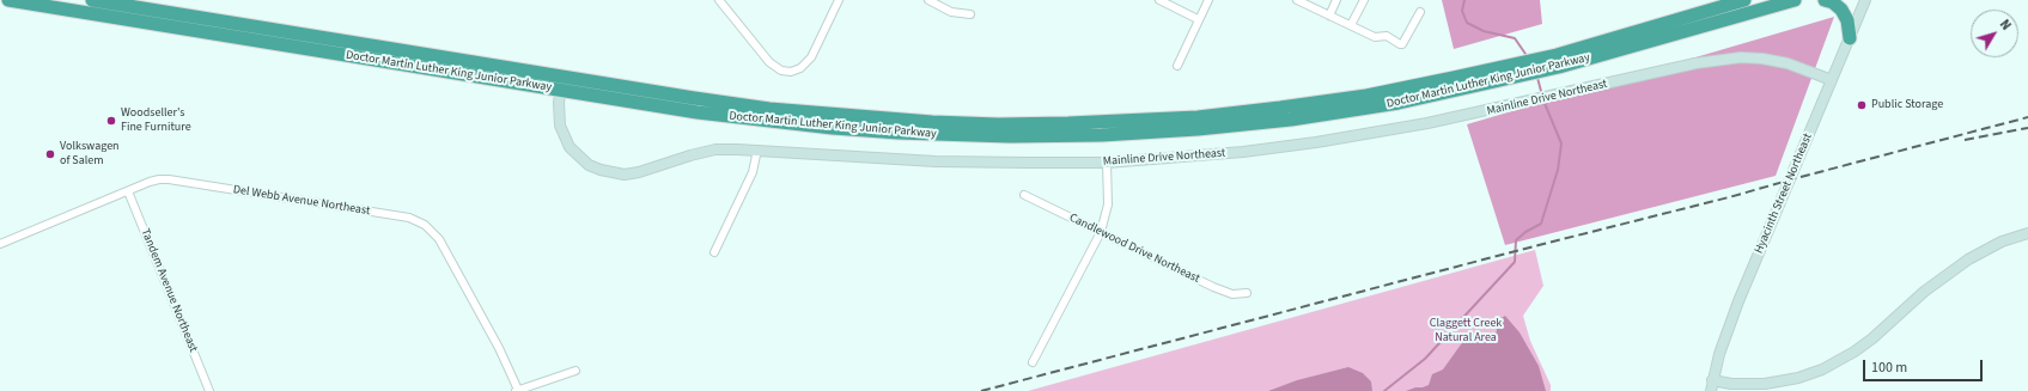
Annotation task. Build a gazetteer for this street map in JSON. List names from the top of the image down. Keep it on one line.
{"streets":{"highway":["Doctor Martin Luther King Junior Parkway"],"street":["Mainline Drive Northeast","Hyacinth Street Northeast","Del Webb Avenue Northeast","Candlewood Drive Northeast","Tandem Avenue Northeast"]},"crossings":[["Doctor Martin Luther King Junior Parkway","Mainline Drive Northeast"],["Mainline Drive Northeast","Hyacinth Street Northeast"],["Del Webb Avenue Northeast","Tandem Avenue Northeast"]],"parks":["Claggett Creek Natural Area"],"places":["Public Storage","Woodseller's Fine Furniture","Volkswagen of Salem"],"scale_bar":"100 m","north":"top right"}
